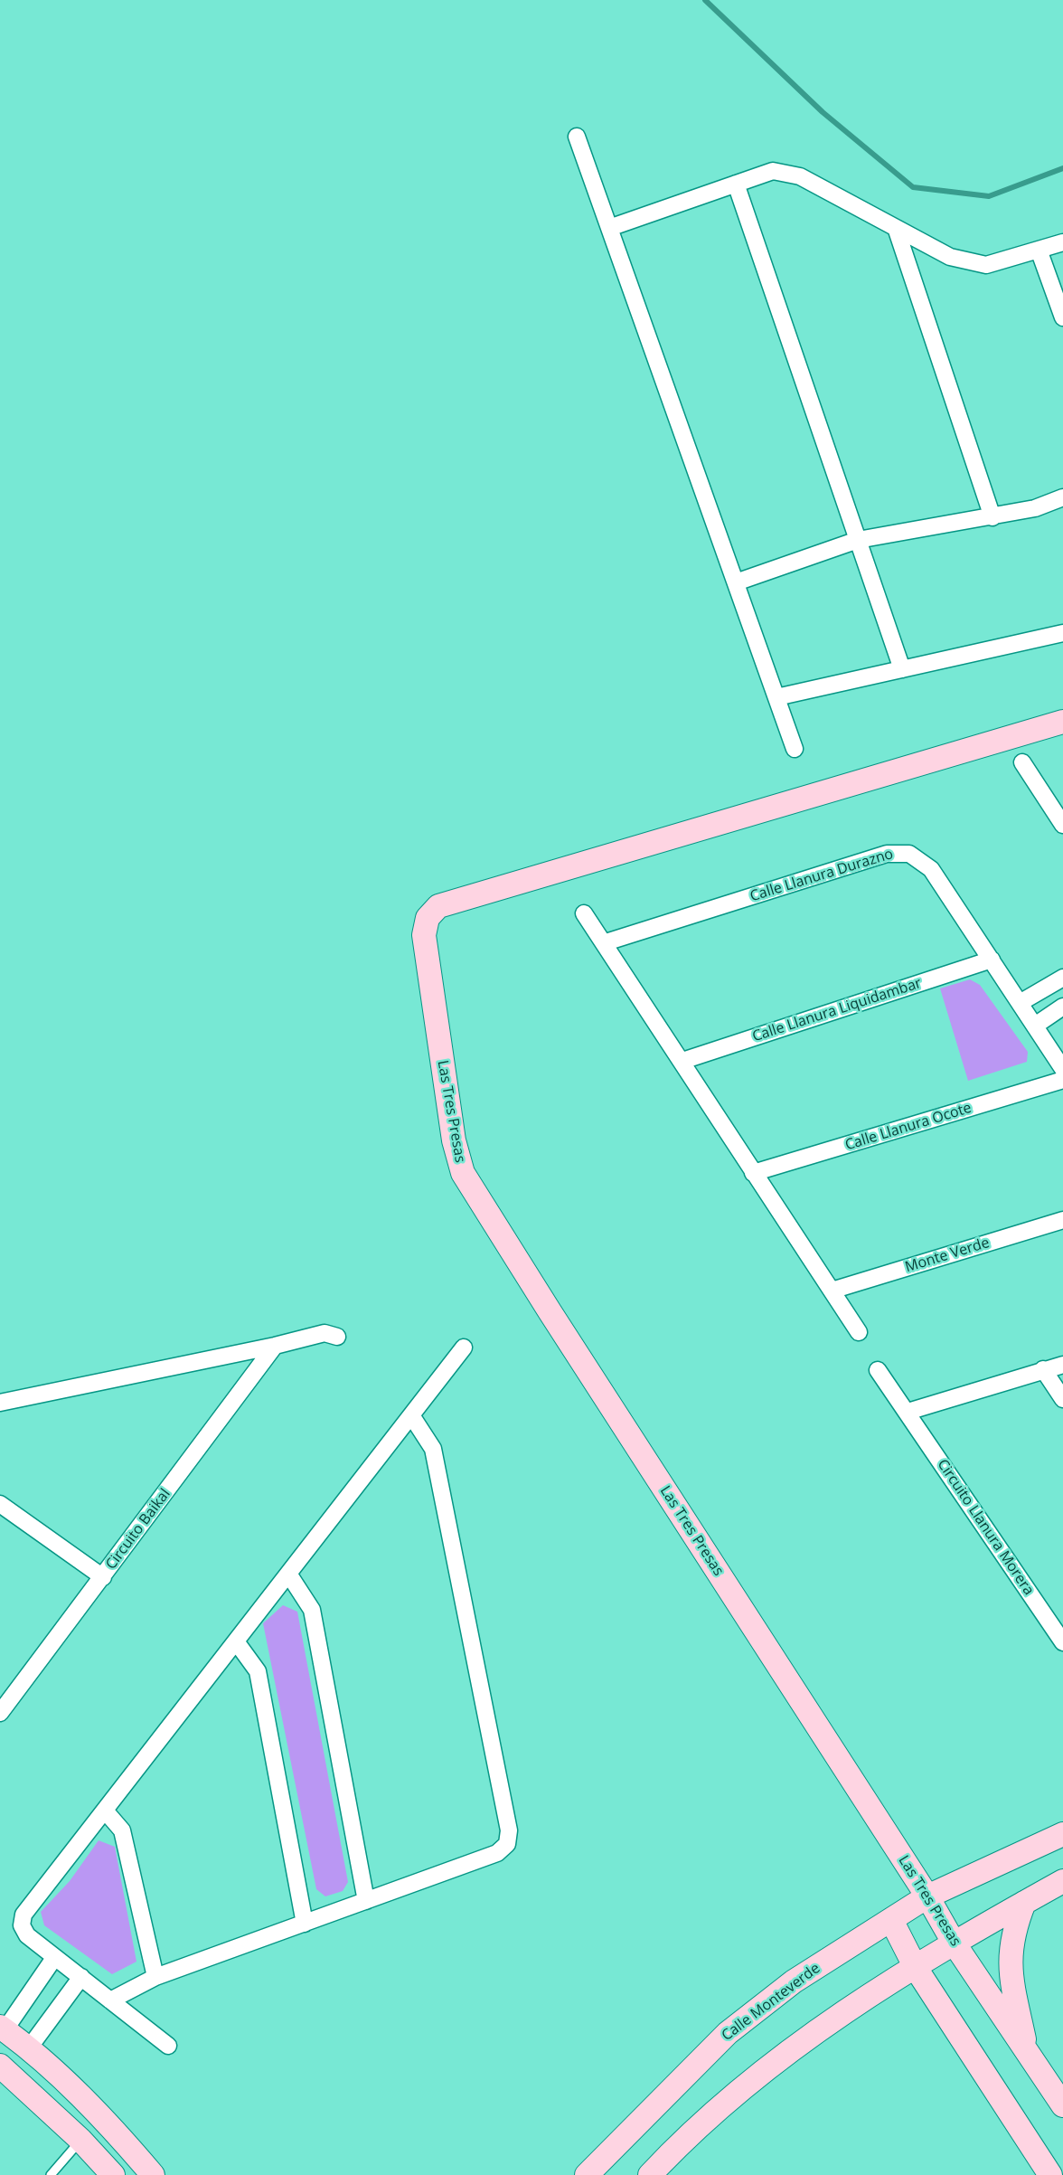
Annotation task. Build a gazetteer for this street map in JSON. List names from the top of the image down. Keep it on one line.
{"streets":{"main road":["Las Tres Presas","Calle Monteverde"],"street":["Calle Llanura Durazno","Calle Llanura Liquidambar","Calle Llanura Ocote","Monte Verde","Circuito Llanura Morera","Circuito Baikal"]},"crossings":[["Calle Llanura Durazno","Calle Llanura Liquidambar"],["Las Tres Presas","Calle Monteverde"]]}
